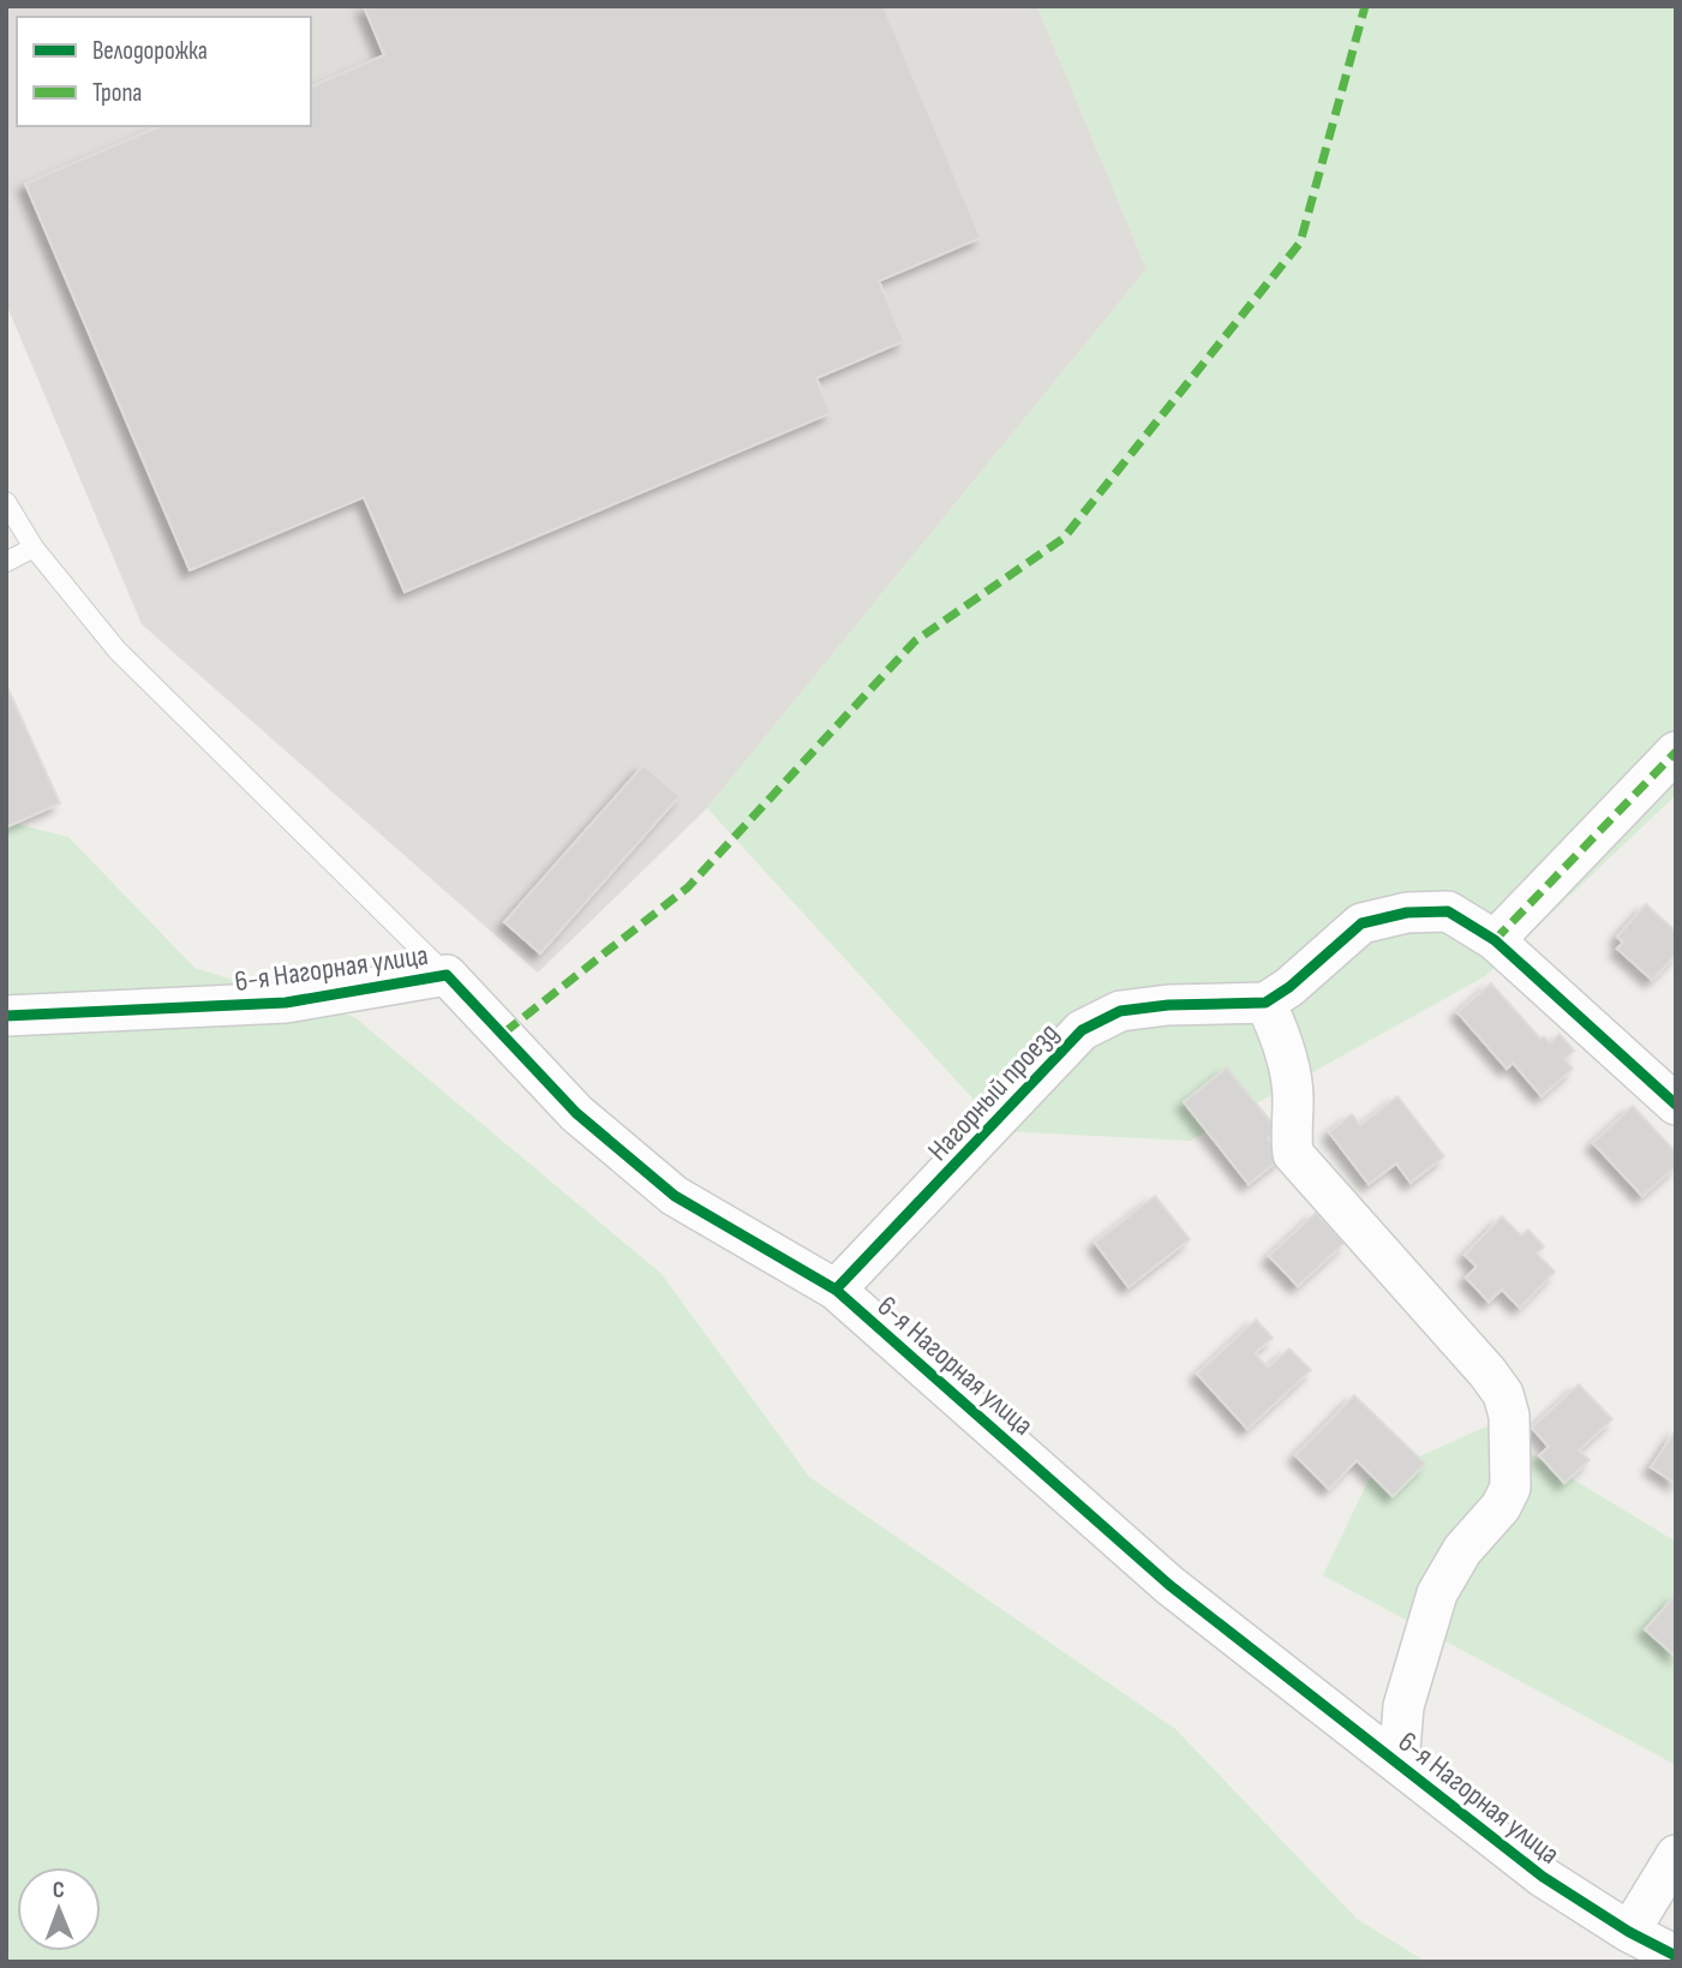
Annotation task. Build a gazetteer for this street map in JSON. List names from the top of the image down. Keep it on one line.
{"streets":{"street":["6-я Нагорная улица","Нагорный проезд"]},"crossings":[["6-я Нагорная улица","Нагорный проезд"]],"legend":["Велодорожка","Тропа"],"north":"top"}
